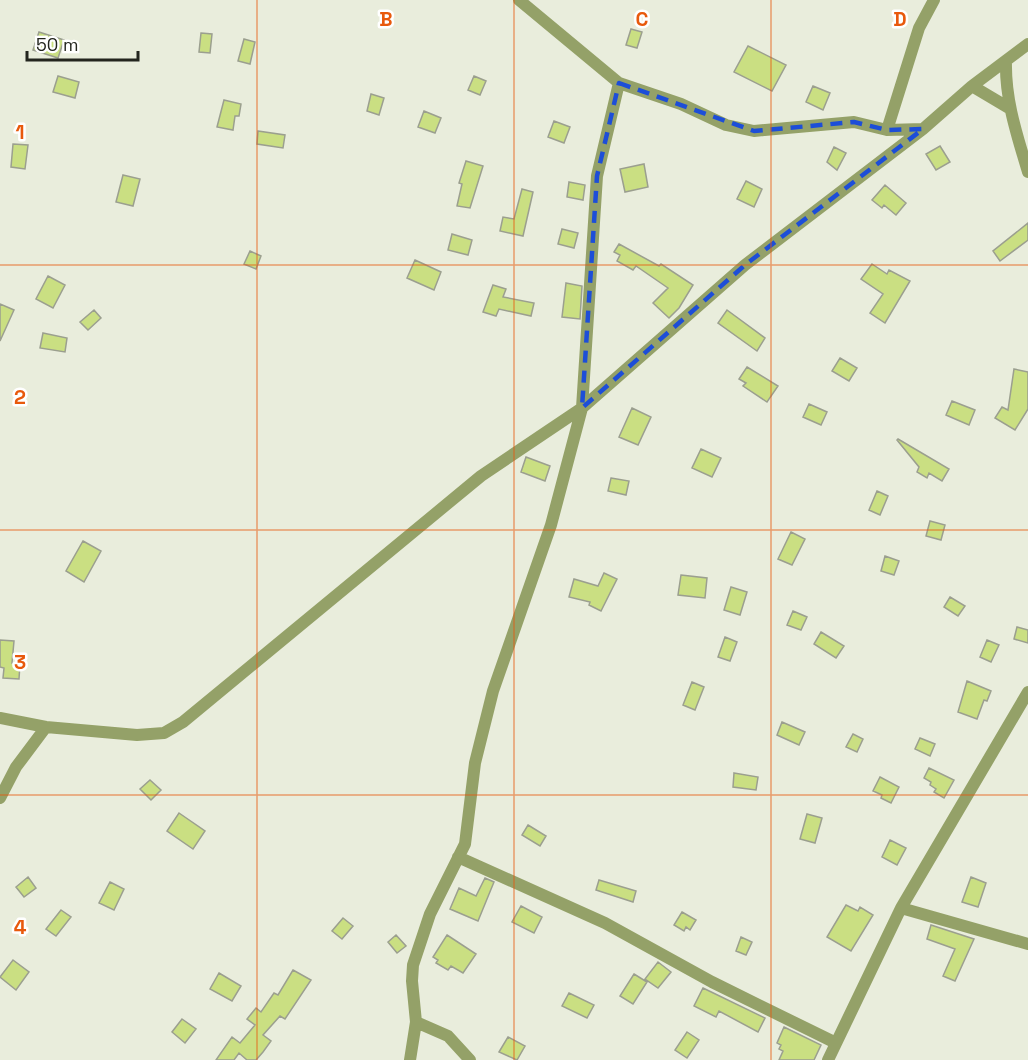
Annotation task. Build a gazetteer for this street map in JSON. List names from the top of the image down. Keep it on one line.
{"scale_bar":"50 m","grid":{"columns":["B","C","D"],"rows":["1","2","3","4"]}}
